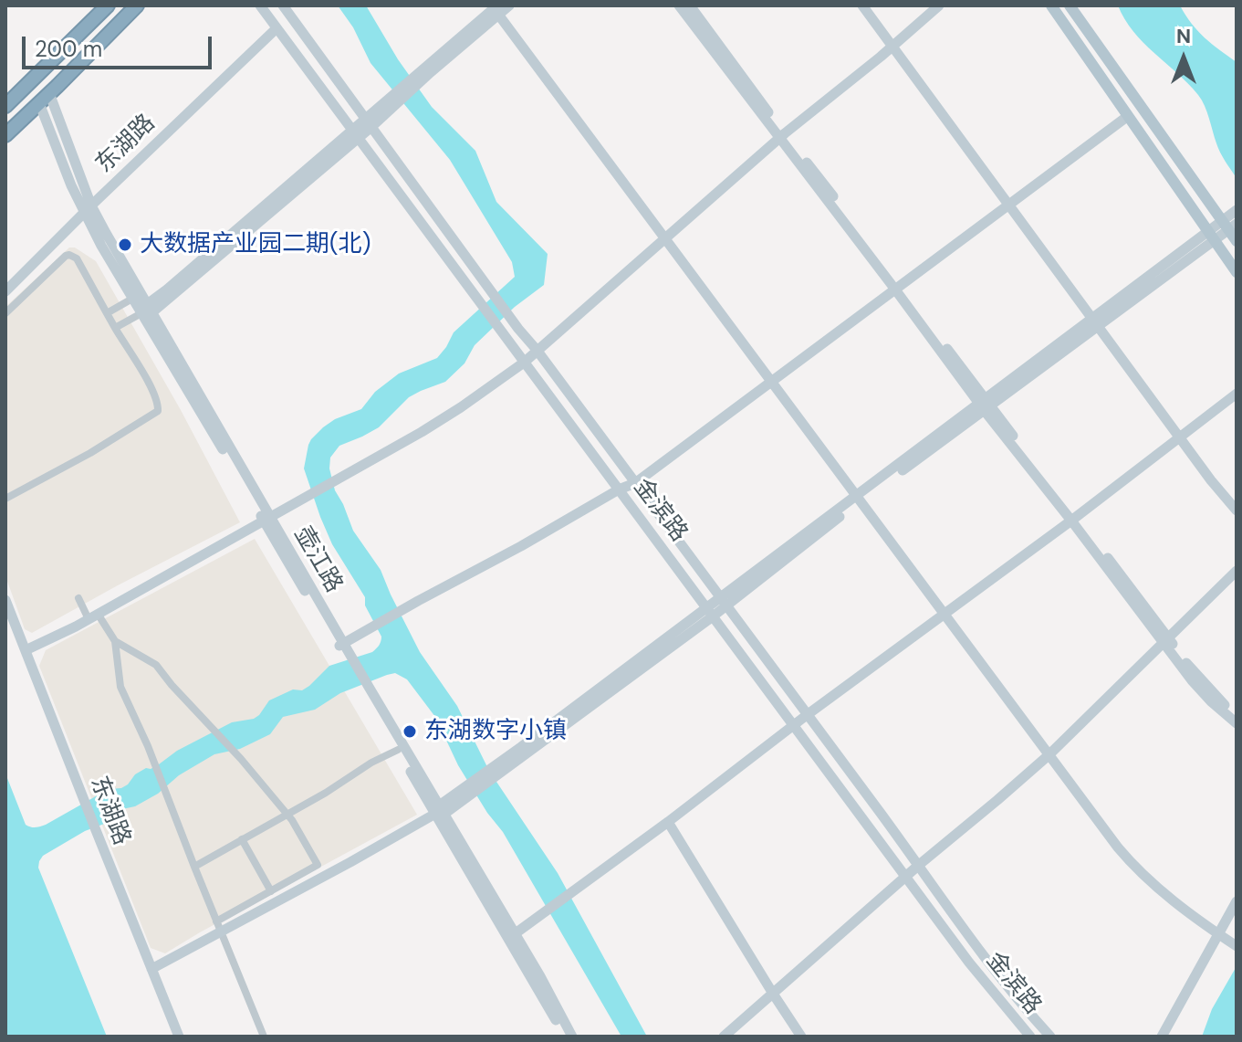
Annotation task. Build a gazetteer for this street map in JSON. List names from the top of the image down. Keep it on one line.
{"streets":{"street":["东湖路","金滨路","壶江路"]},"crossings":[["东湖路","金滨路"],["东湖路","壶江路"]],"places":["大数据产业园二期(北)","东湖数字小镇"],"scale_bar":"200 m","north":"top"}
